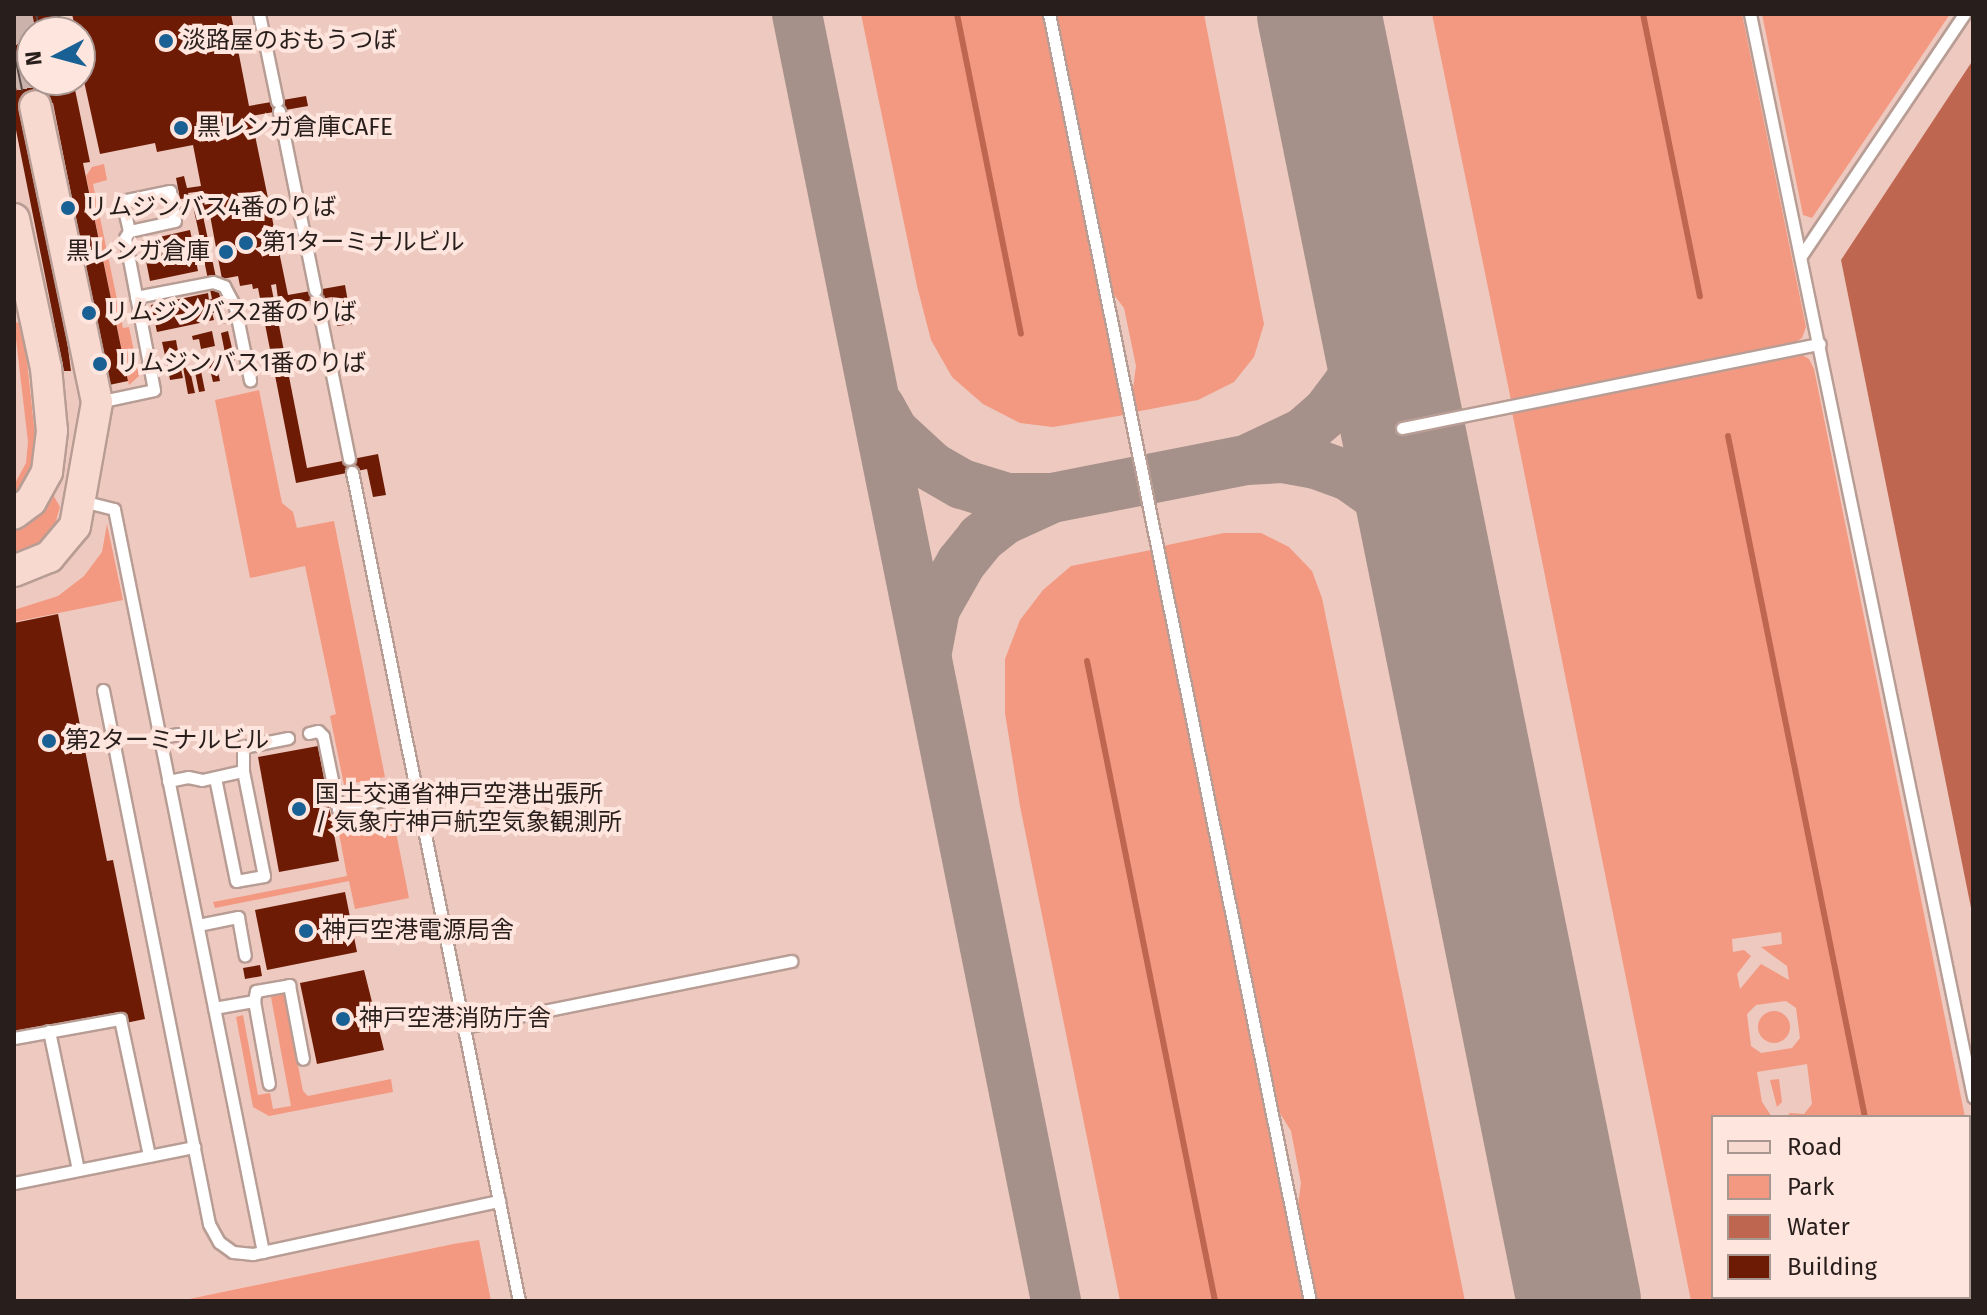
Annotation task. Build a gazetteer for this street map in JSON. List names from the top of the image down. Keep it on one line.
{"places":["淡路屋のおもうつぼ","黒レンガ倉庫CAFE","リムジンバス4番のりば","第1ターミナルビル","黒レンガ倉庫","リムジンバス2番のりば","リムジンバス1番のりば","第2ターミナルビル","国土交通省神戸空港出張所 / 気象庁神戸航空気象観測所","神戸空港電源局舎","神戸空港消防庁舎"],"legend":["Road","Park","Water","Building"],"north":"left"}
